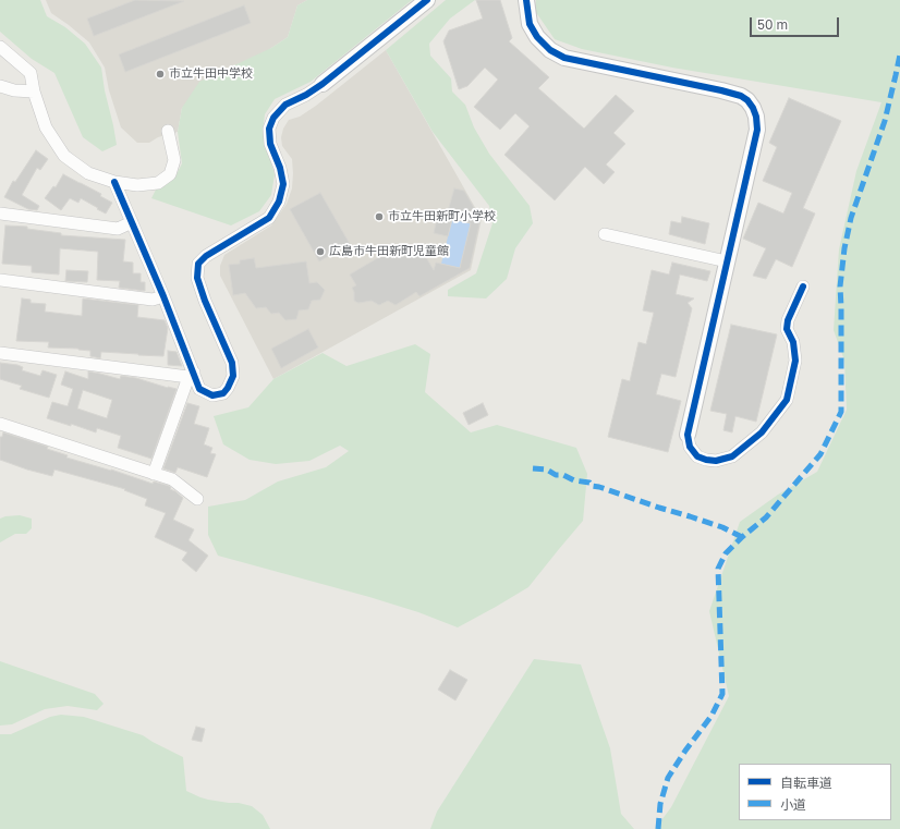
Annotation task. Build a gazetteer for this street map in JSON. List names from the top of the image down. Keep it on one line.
{"places":["市立牛田中学校","市立牛田新町小学校","広島市牛田新町児童館"],"legend":["自転車道","小道"],"scale_bar":"50 m"}
